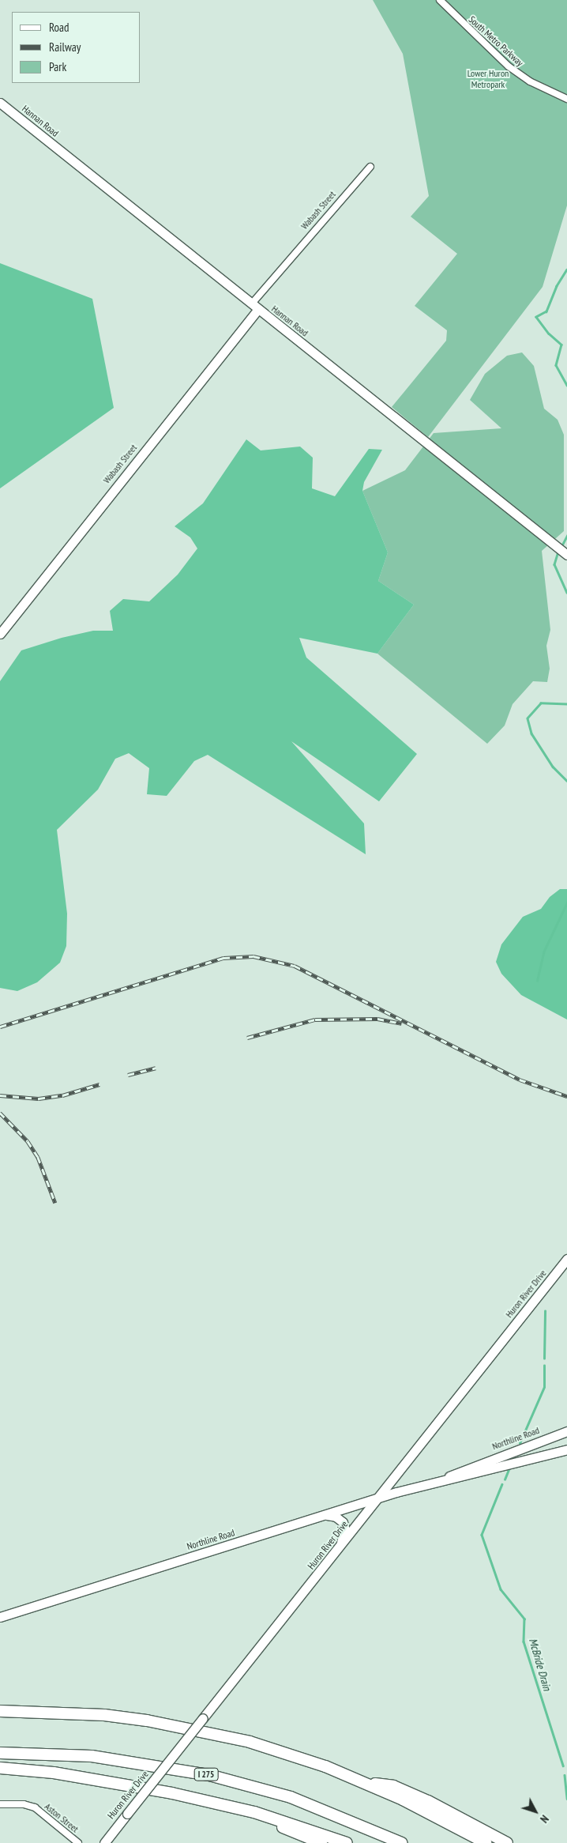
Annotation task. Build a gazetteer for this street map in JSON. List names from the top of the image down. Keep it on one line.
{"streets":{"highway":["I 275"],"street":["South Metro Parkway","Hannan Road","Wabash Street","Huron River Drive","Northline Road","Aston Street"]},"crossings":[["Hannan Road","Wabash Street"],["Huron River Drive","Northline Road"]],"water":["McBride Drain"],"parks":["Lower Huron Metropark"],"legend":["Road","Railway","Park"],"north":"bottom right"}
